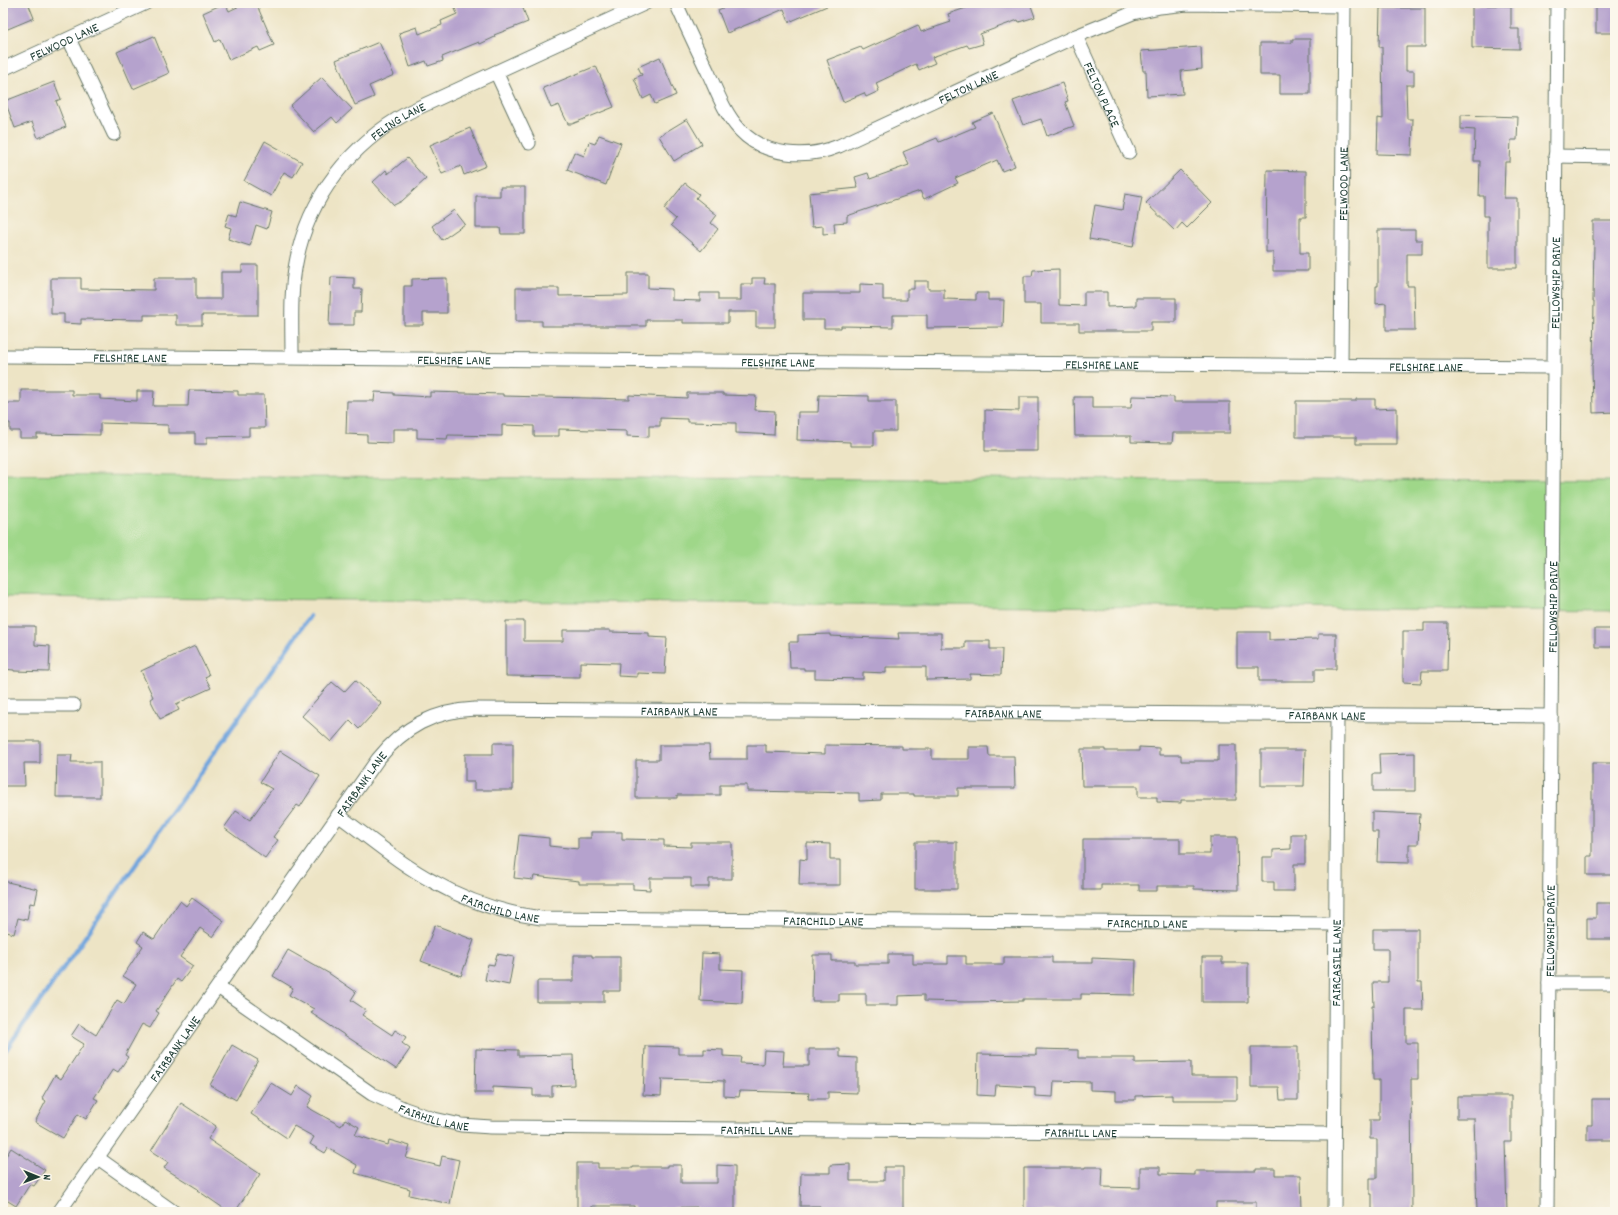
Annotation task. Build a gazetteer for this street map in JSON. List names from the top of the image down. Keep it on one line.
{"streets":{"street":["FELWOOD LANE","FELTON LANE","FELTON PLACE","FELING LANE","FELLOWSHIP DRIVE","FELSHIRE LANE","FAIRBANK LANE","FAIRCHILD LANE","FAIRCASTLE LANE","FAIRHILL LANE"]},"crossings":[["FELWOOD LANE","FELTON LANE"],["FELWOOD LANE","FELSHIRE LANE"],["FELTON LANE","FELTON PLACE"],["FELING LANE","FELSHIRE LANE"],["FELLOWSHIP DRIVE","FELSHIRE LANE"],["FELLOWSHIP DRIVE","FAIRBANK LANE"],["FAIRBANK LANE","FAIRCHILD LANE"],["FAIRBANK LANE","FAIRCASTLE LANE"],["FAIRBANK LANE","FAIRHILL LANE"],["FAIRCHILD LANE","FAIRCASTLE LANE"],["FAIRCASTLE LANE","FAIRHILL LANE"]],"north":"right"}
